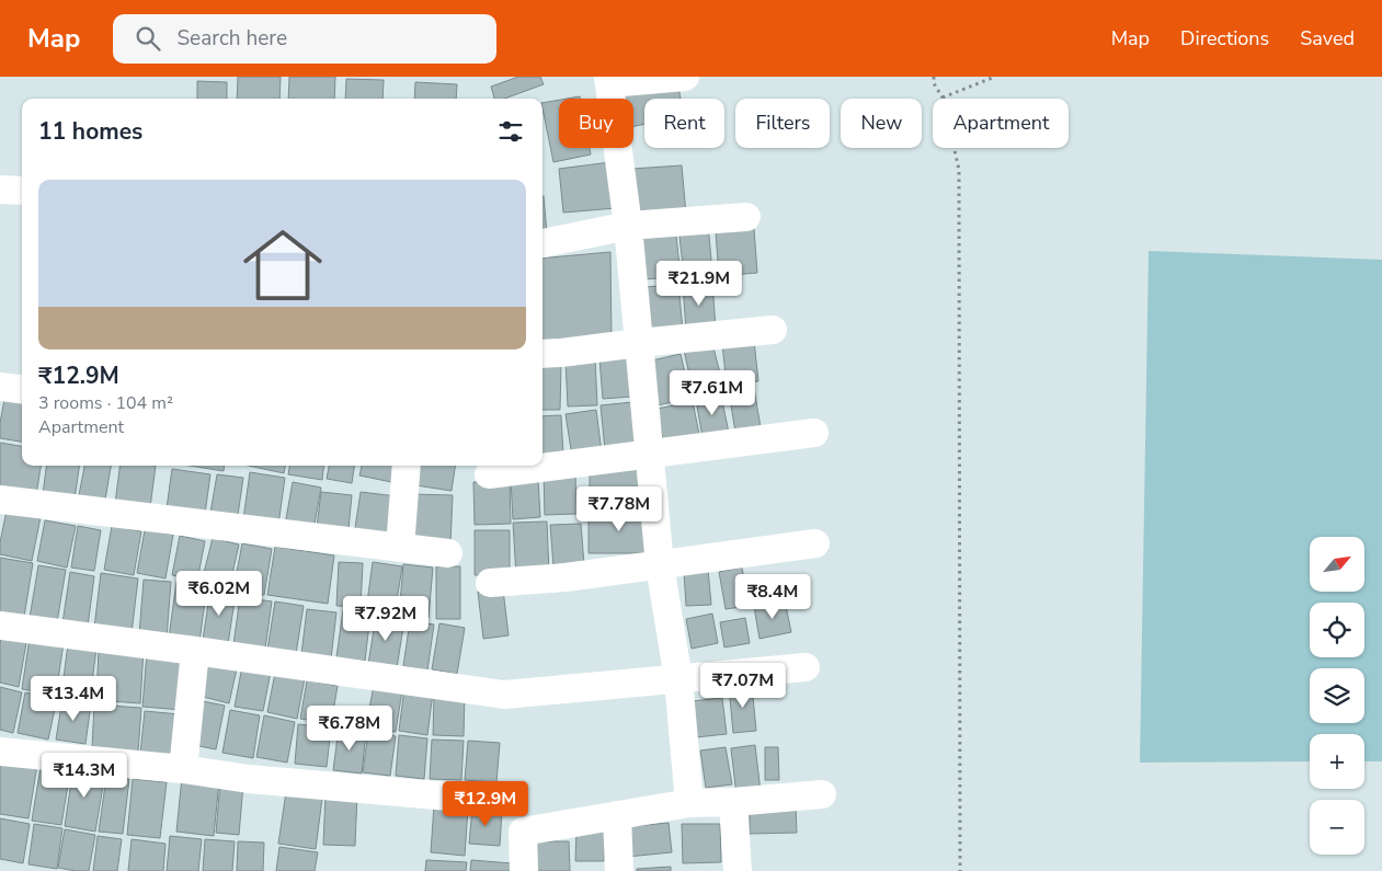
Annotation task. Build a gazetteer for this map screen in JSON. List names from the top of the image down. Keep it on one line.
{"north":"top right","page":{"header":"Map","search":"Search here","nav":["Map","Directions","Saved"],"chip":["Buy","Rent","Filters","New","Apartment"],"heading":"11 homes","list":[{"name":"₹12.9M","note":"3 rooms · 104 m² · Apartment"}],"price":["₹21.9M","₹7.61M","₹7.78M","₹6.02M","₹8.4M","₹7.92M","₹7.07M","₹13.4M","₹6.78M","₹14.3M","₹12.9M"],"map_buttons":["+","−"]}}
